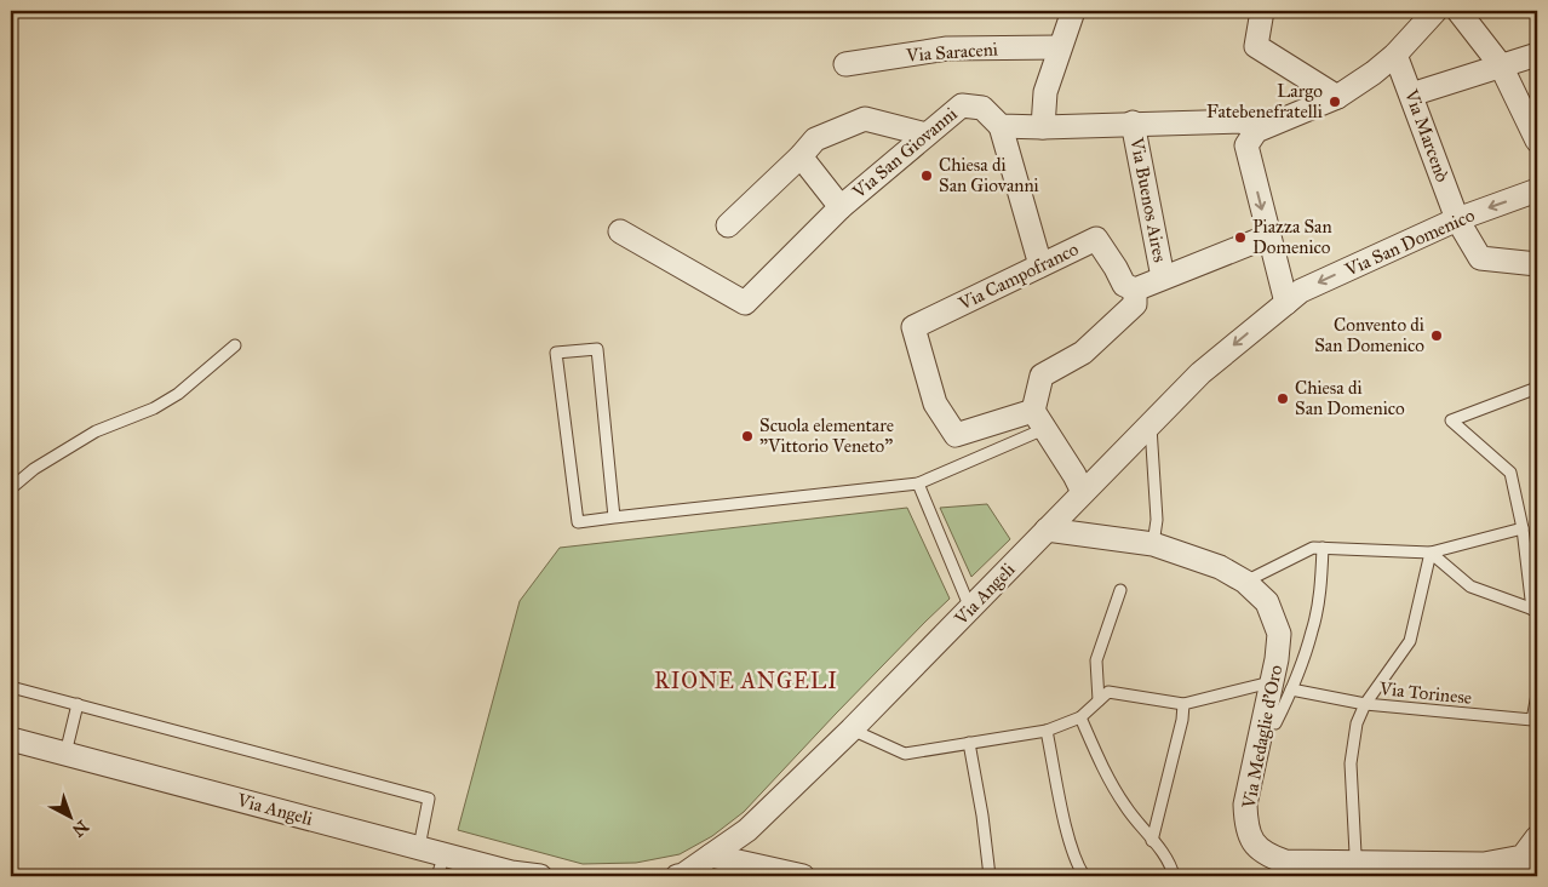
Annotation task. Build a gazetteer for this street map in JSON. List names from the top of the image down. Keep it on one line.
{"streets":{"street":["Via Saraceni","Via Marcenò","Via San Giovanni","Via Buenos Aires","Via San Domenico","Via Campofranco","Via Angeli","Via Medaglie d'Oro"],"lane":["Via Torinese"]},"crossings":[["Via Marcenò","Via San Domenico"],["Via San Domenico","Via Angeli"],["Via Angeli","Via Medaglie d'Oro"],["Via Torinese","Via Medaglie d'Oro"]],"districts":["RIONE ANGELI"],"places":["Largo Fatebenefratelli","Chiesa di San Giovanni","Piazza San Domenico","Convento di San Domenico","Chiesa di San Domenico","Scuola elementare \"Vittorio Veneto\""],"north":"bottom right"}
